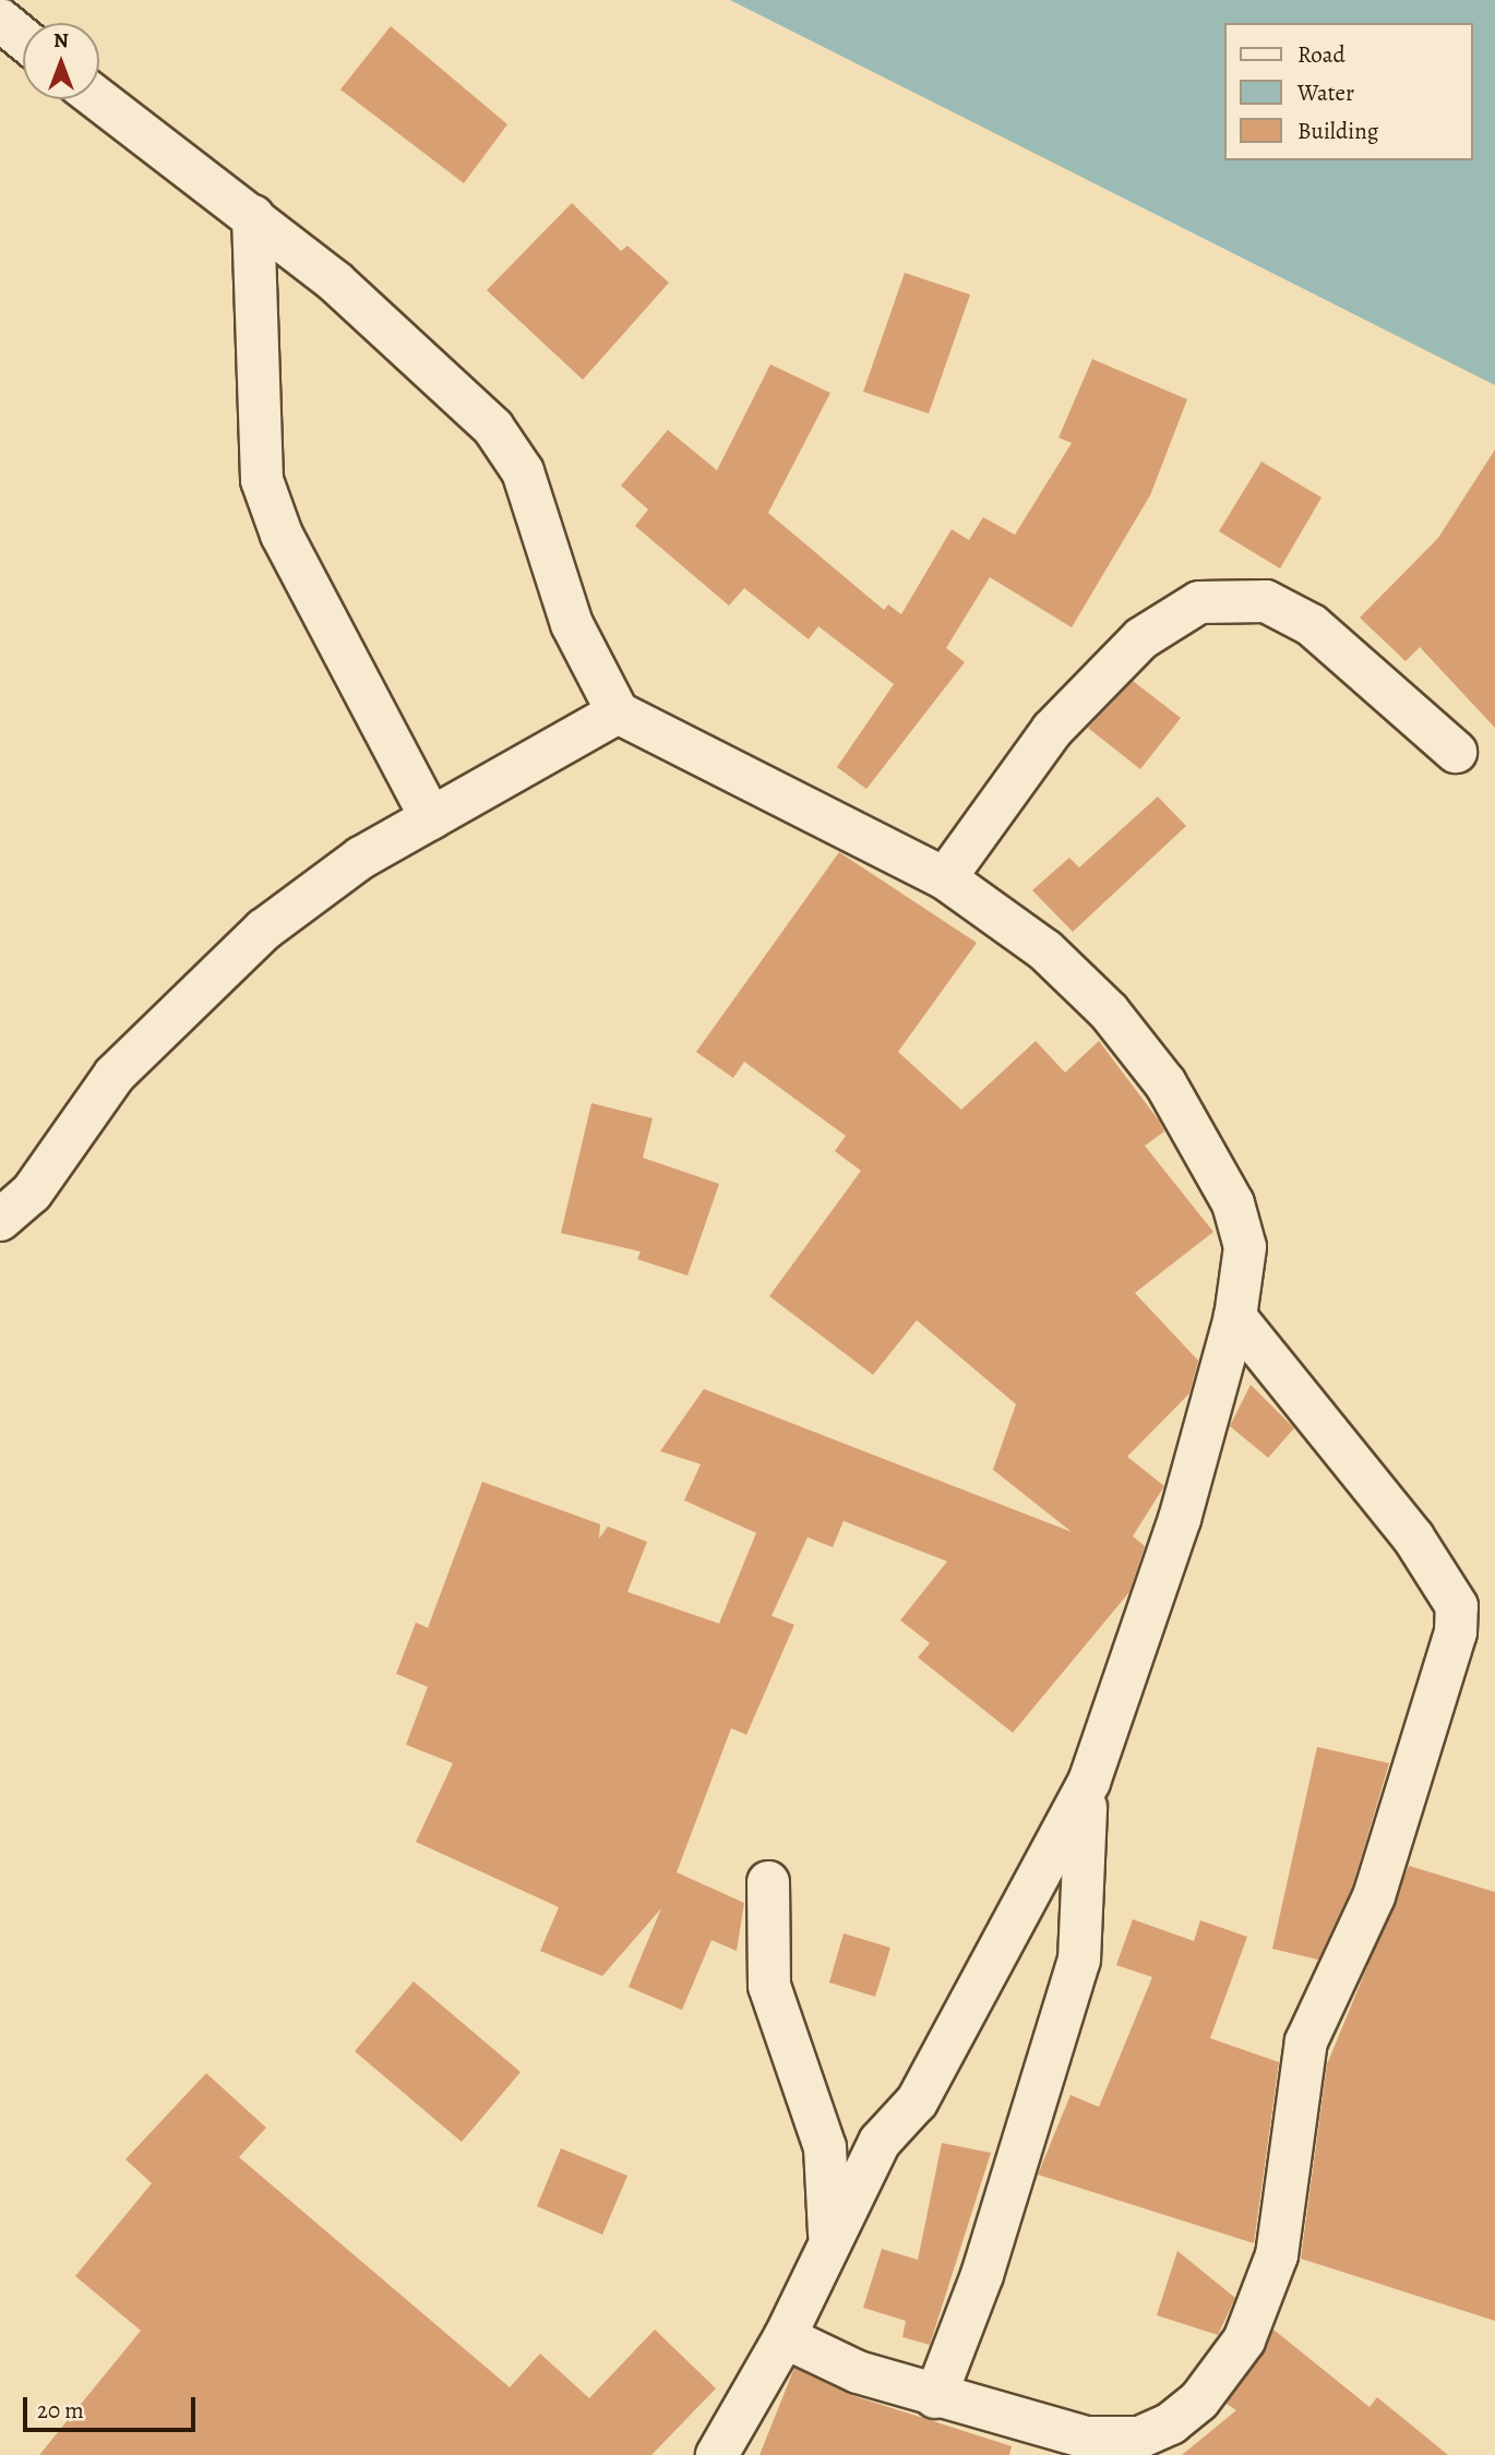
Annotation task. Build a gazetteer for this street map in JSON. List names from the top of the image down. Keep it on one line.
{"legend":["Road","Water","Building"],"scale_bar":"20 m","north":"top"}
